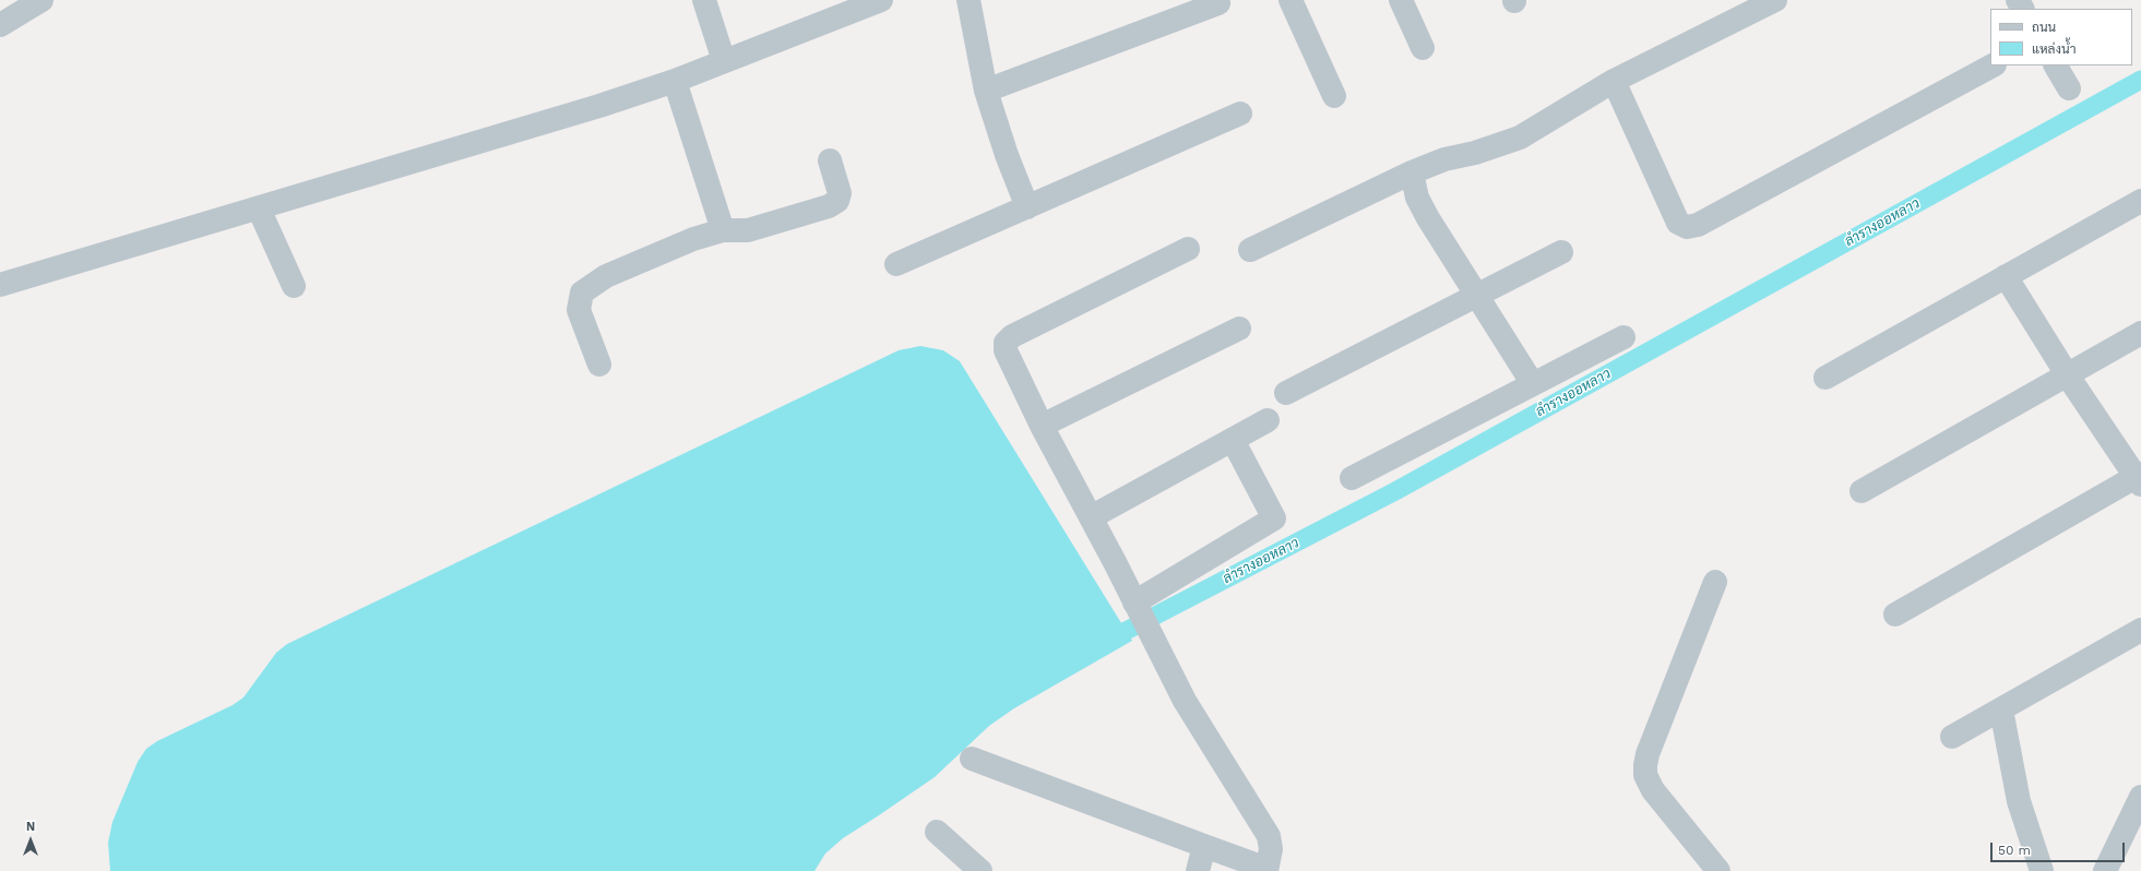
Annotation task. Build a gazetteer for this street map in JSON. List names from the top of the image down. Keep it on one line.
{"water":["ลำรางออหลาว"],"legend":["ถนน","แหล่งน้ำ"],"scale_bar":"50 m","north":"top"}
